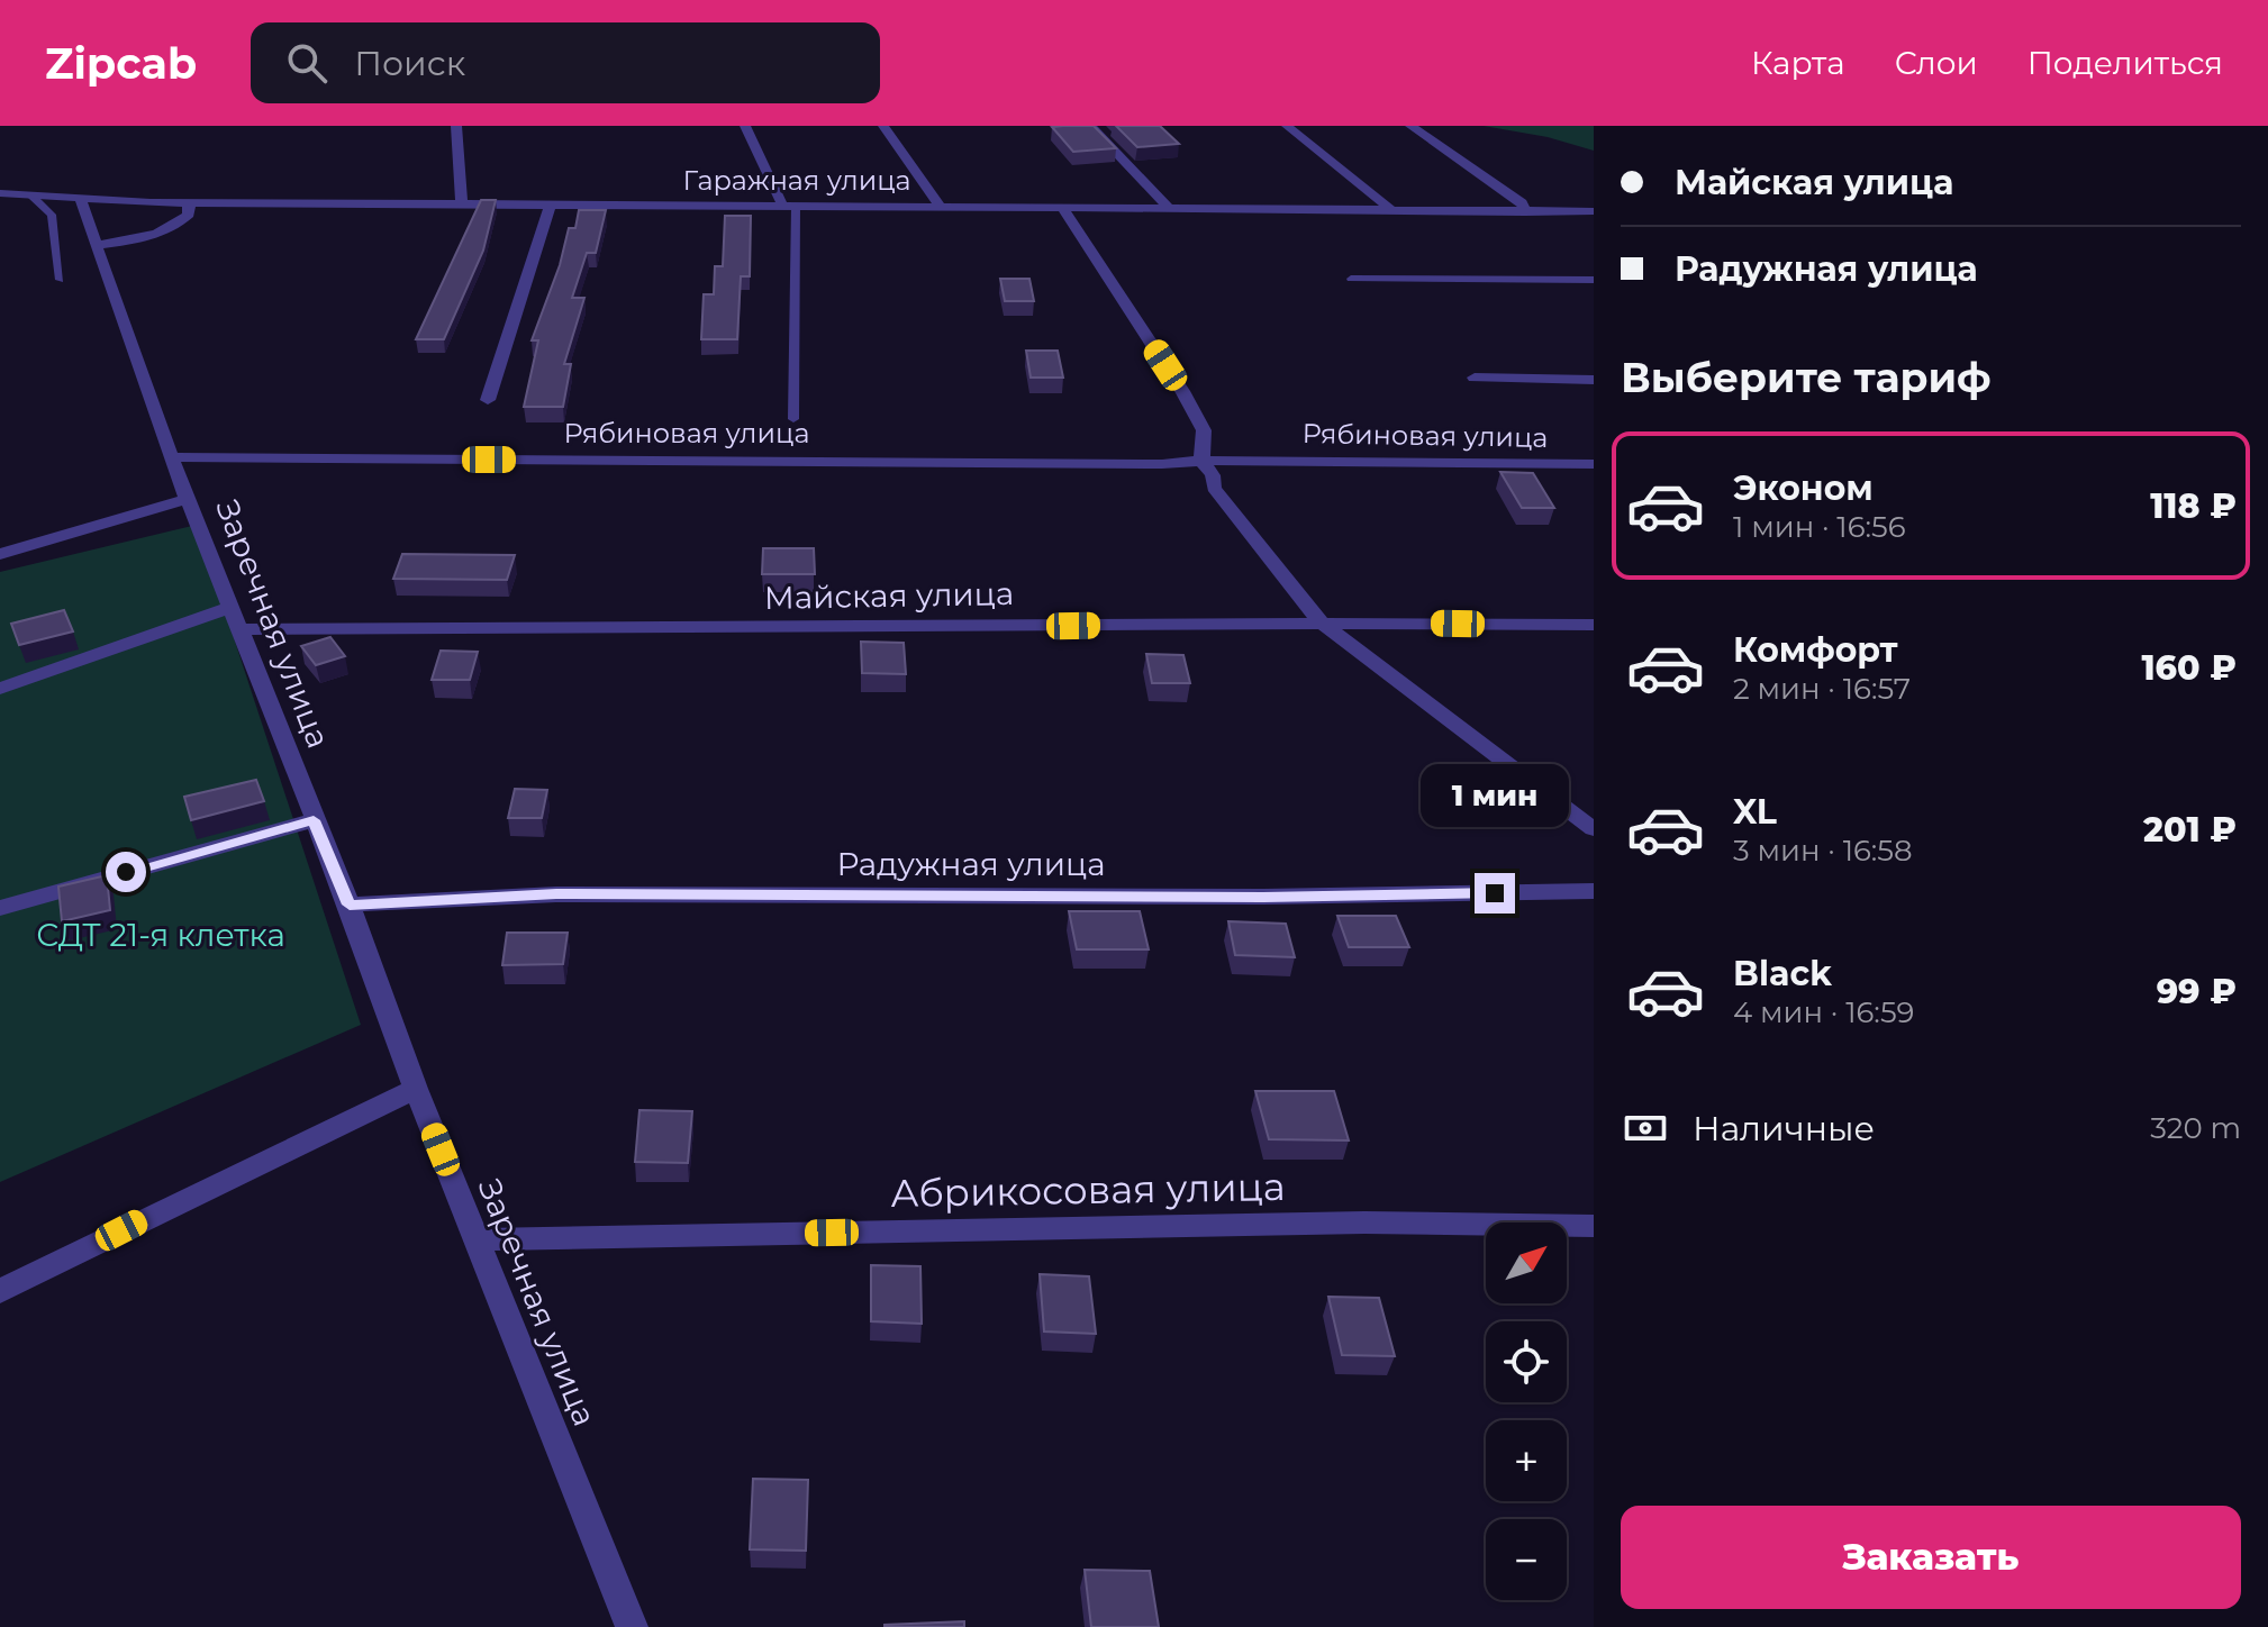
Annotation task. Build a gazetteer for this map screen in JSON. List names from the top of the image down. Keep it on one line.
{"streets":{"street":["Гаражная улица","Рябиновая улица","Майская улица","Заречная улица","Радужная улица","Абрикосовая улица"]},"crossings":[["Гаражная улица","Заречная улица"],["Рябиновая улица","Заречная улица"],["Майская улица","Заречная улица"],["Заречная улица","Радужная улица"],["Заречная улица","Абрикосовая улица"]],"parks":["СДТ 21-я клетка"],"north":"top right","page":{"header":"Zipcab","search":"Поиск","nav":["Карта","Слои","Поделиться"],"banner":["Майская улица","Радужная улица"],"heading":"Выберите тариф","list":[{"name":"Эконом","note":"1 мин · 16:56","value":"118 ₽"},{"name":"Комфорт","note":"2 мин · 16:57","value":"160 ₽"},{"name":"XL","note":"3 мин · 16:58","value":"201 ₽"},{"name":"Black","note":"4 мин · 16:59","value":"99 ₽"}],"bubble":"1 мин","pay":["Наличные","320 m"],"map_buttons":["+","−"],"buttons":"Заказать"}}
